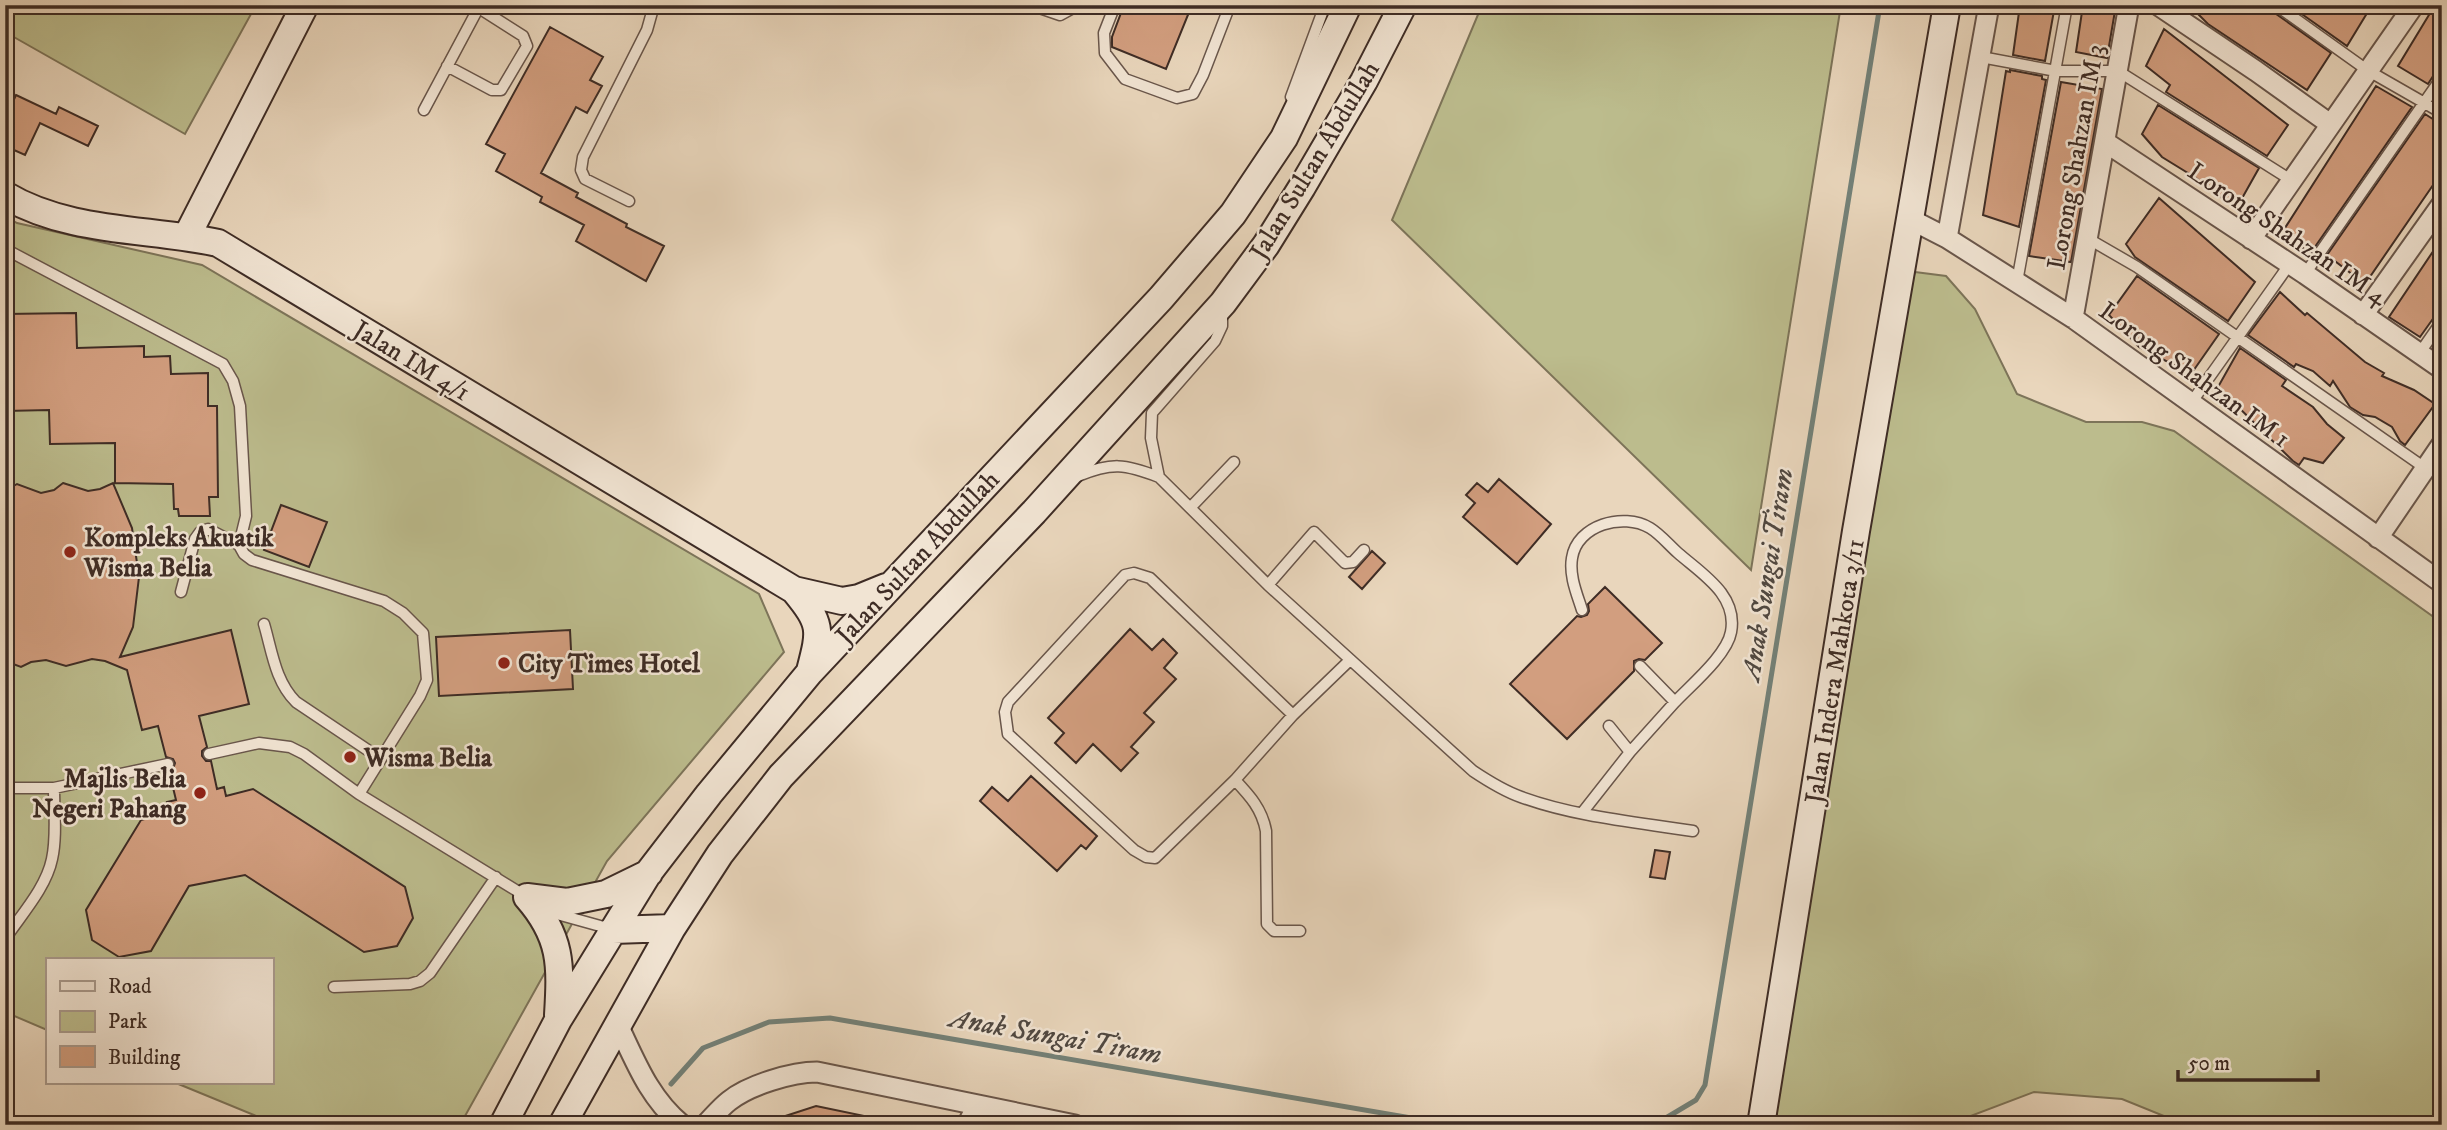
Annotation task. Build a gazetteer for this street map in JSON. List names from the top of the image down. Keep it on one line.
{"streets":{"main road":["Jalan Sultan Abdullah","Jalan IM 4/1","Jalan Indera Mahkota 3/11"],"street":["Lorong Shahzan IM 3","Lorong Shahzan IM 4","Lorong Shahzan IM 1"]},"crossings":[["Lorong Shahzan IM 3","Lorong Shahzan IM 4"],["Lorong Shahzan IM 3","Lorong Shahzan IM 1"],["Jalan Sultan Abdullah","Jalan IM 4/1"],["Lorong Shahzan IM 1","Jalan Indera Mahkota 3/11"]],"water":["Anak Sungai Tiram"],"places":["Kompleks Akuatik Wisma Belia","City Times Hotel","Wisma Belia","Majlis Belia Negeri Pahang"],"legend":["Road","Park","Building"],"scale_bar":"50 m"}
